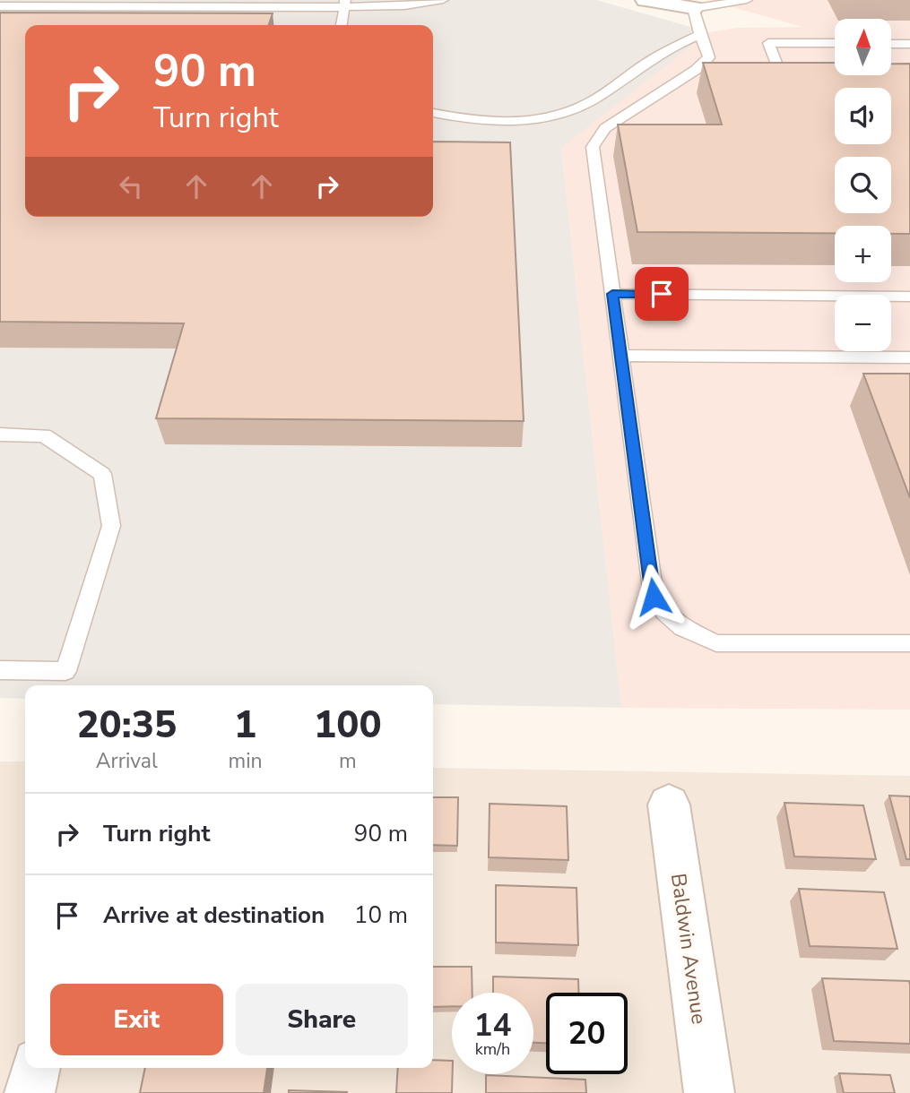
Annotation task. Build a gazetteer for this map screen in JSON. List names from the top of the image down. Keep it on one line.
{"streets":{"street":["Baldwin Avenue"]},"north":"top","page":{"map_buttons":["+","−"],"turn":["90 m","Turn right"],"eta":["20:35","Arrival","1","min","100","m"],"list":[{"name":"Turn right","value":"90 m"},{"name":"Arrive at destination","value":"10 m"}],"buttons":["Exit","Share"],"speed":"14 km/h","limit":"20"}}
